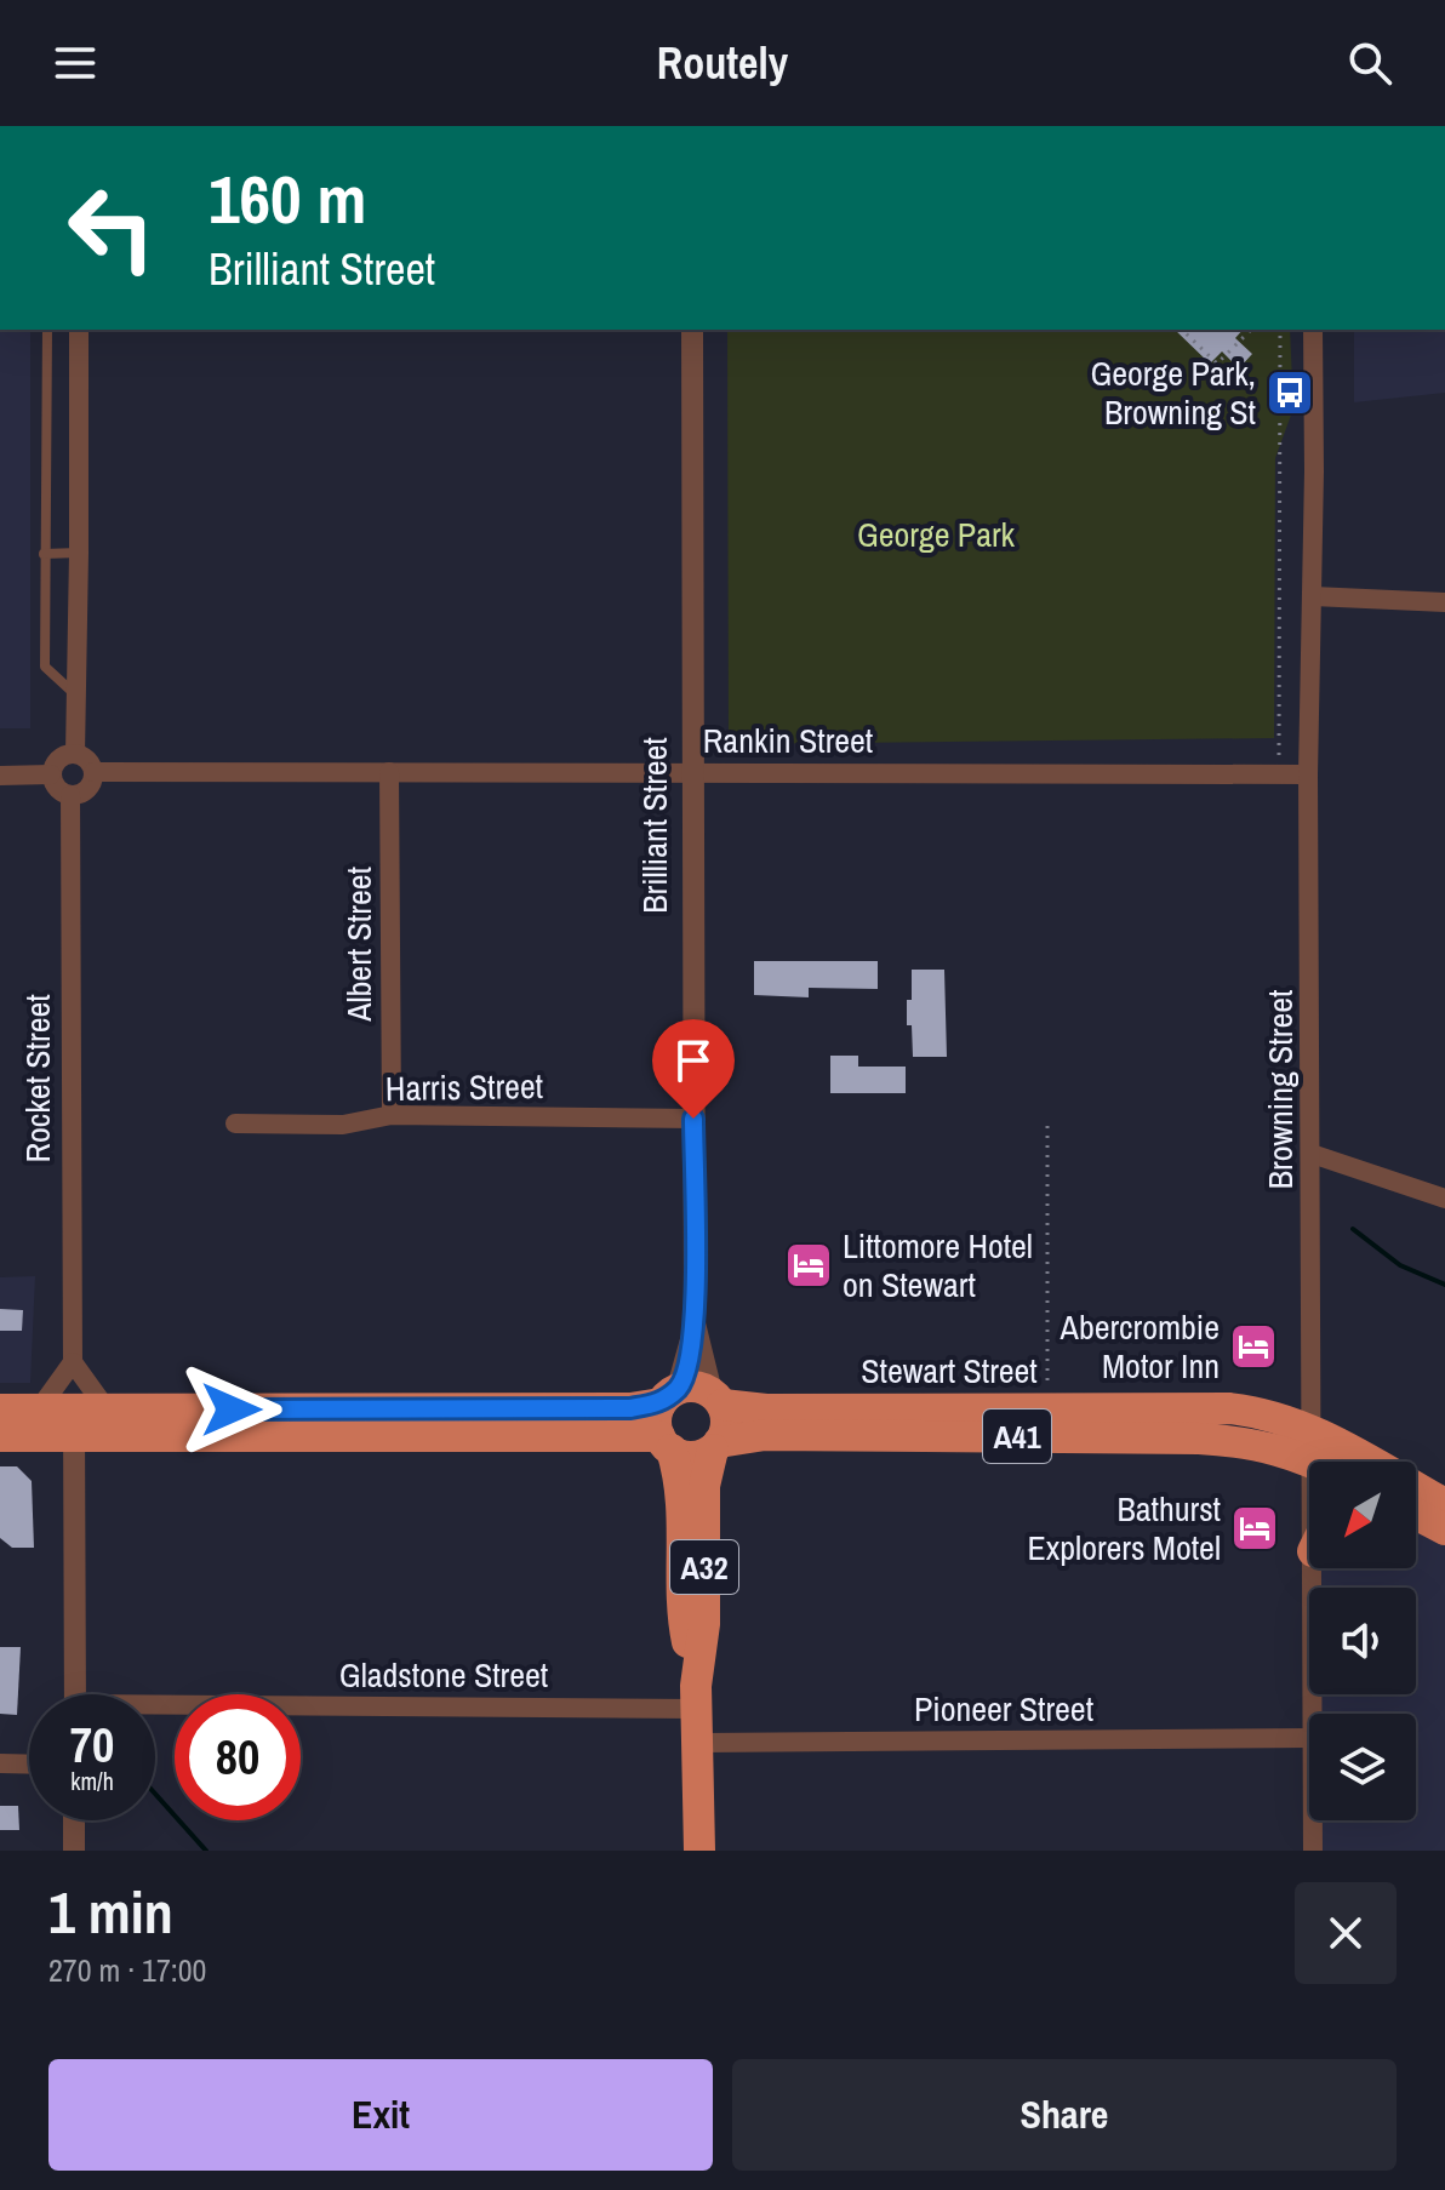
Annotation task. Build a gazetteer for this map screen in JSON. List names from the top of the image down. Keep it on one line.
{"streets":{"highway":["Stewart Street","A41","A32"],"street":["Rankin Street","Brilliant Street","Albert Street","Rocket Street","Harris Street","Browning Street","Gladstone Street","Pioneer Street"]},"crossings":[["Rankin Street","Brilliant Street"],["Rankin Street","Albert Street"],["Rankin Street","Rocket Street"],["Rankin Street","Browning Street"],["Brilliant Street","Harris Street"],["Brilliant Street","Stewart Street"],["Brilliant Street","A32"],["Albert Street","Harris Street"],["Browning Street","Stewart Street"],["Stewart Street","A32"],["A32","Gladstone Street"],["A32","Pioneer Street"]],"parks":["George Park"],"places":{"bus stop":["George Park, Browning St"],"hotel":["Littomore Hotel on Stewart","Abercrombie Motor Inn","Bathurst Explorers Motel"]},"north":"bottom left","page":{"header":"Routely","turn":["160 m","Brilliant Street"],"speed":"70 km/h","limit":"80","heading":["1 min","270 m · 17:00"],"buttons":["Exit","Share"]}}
